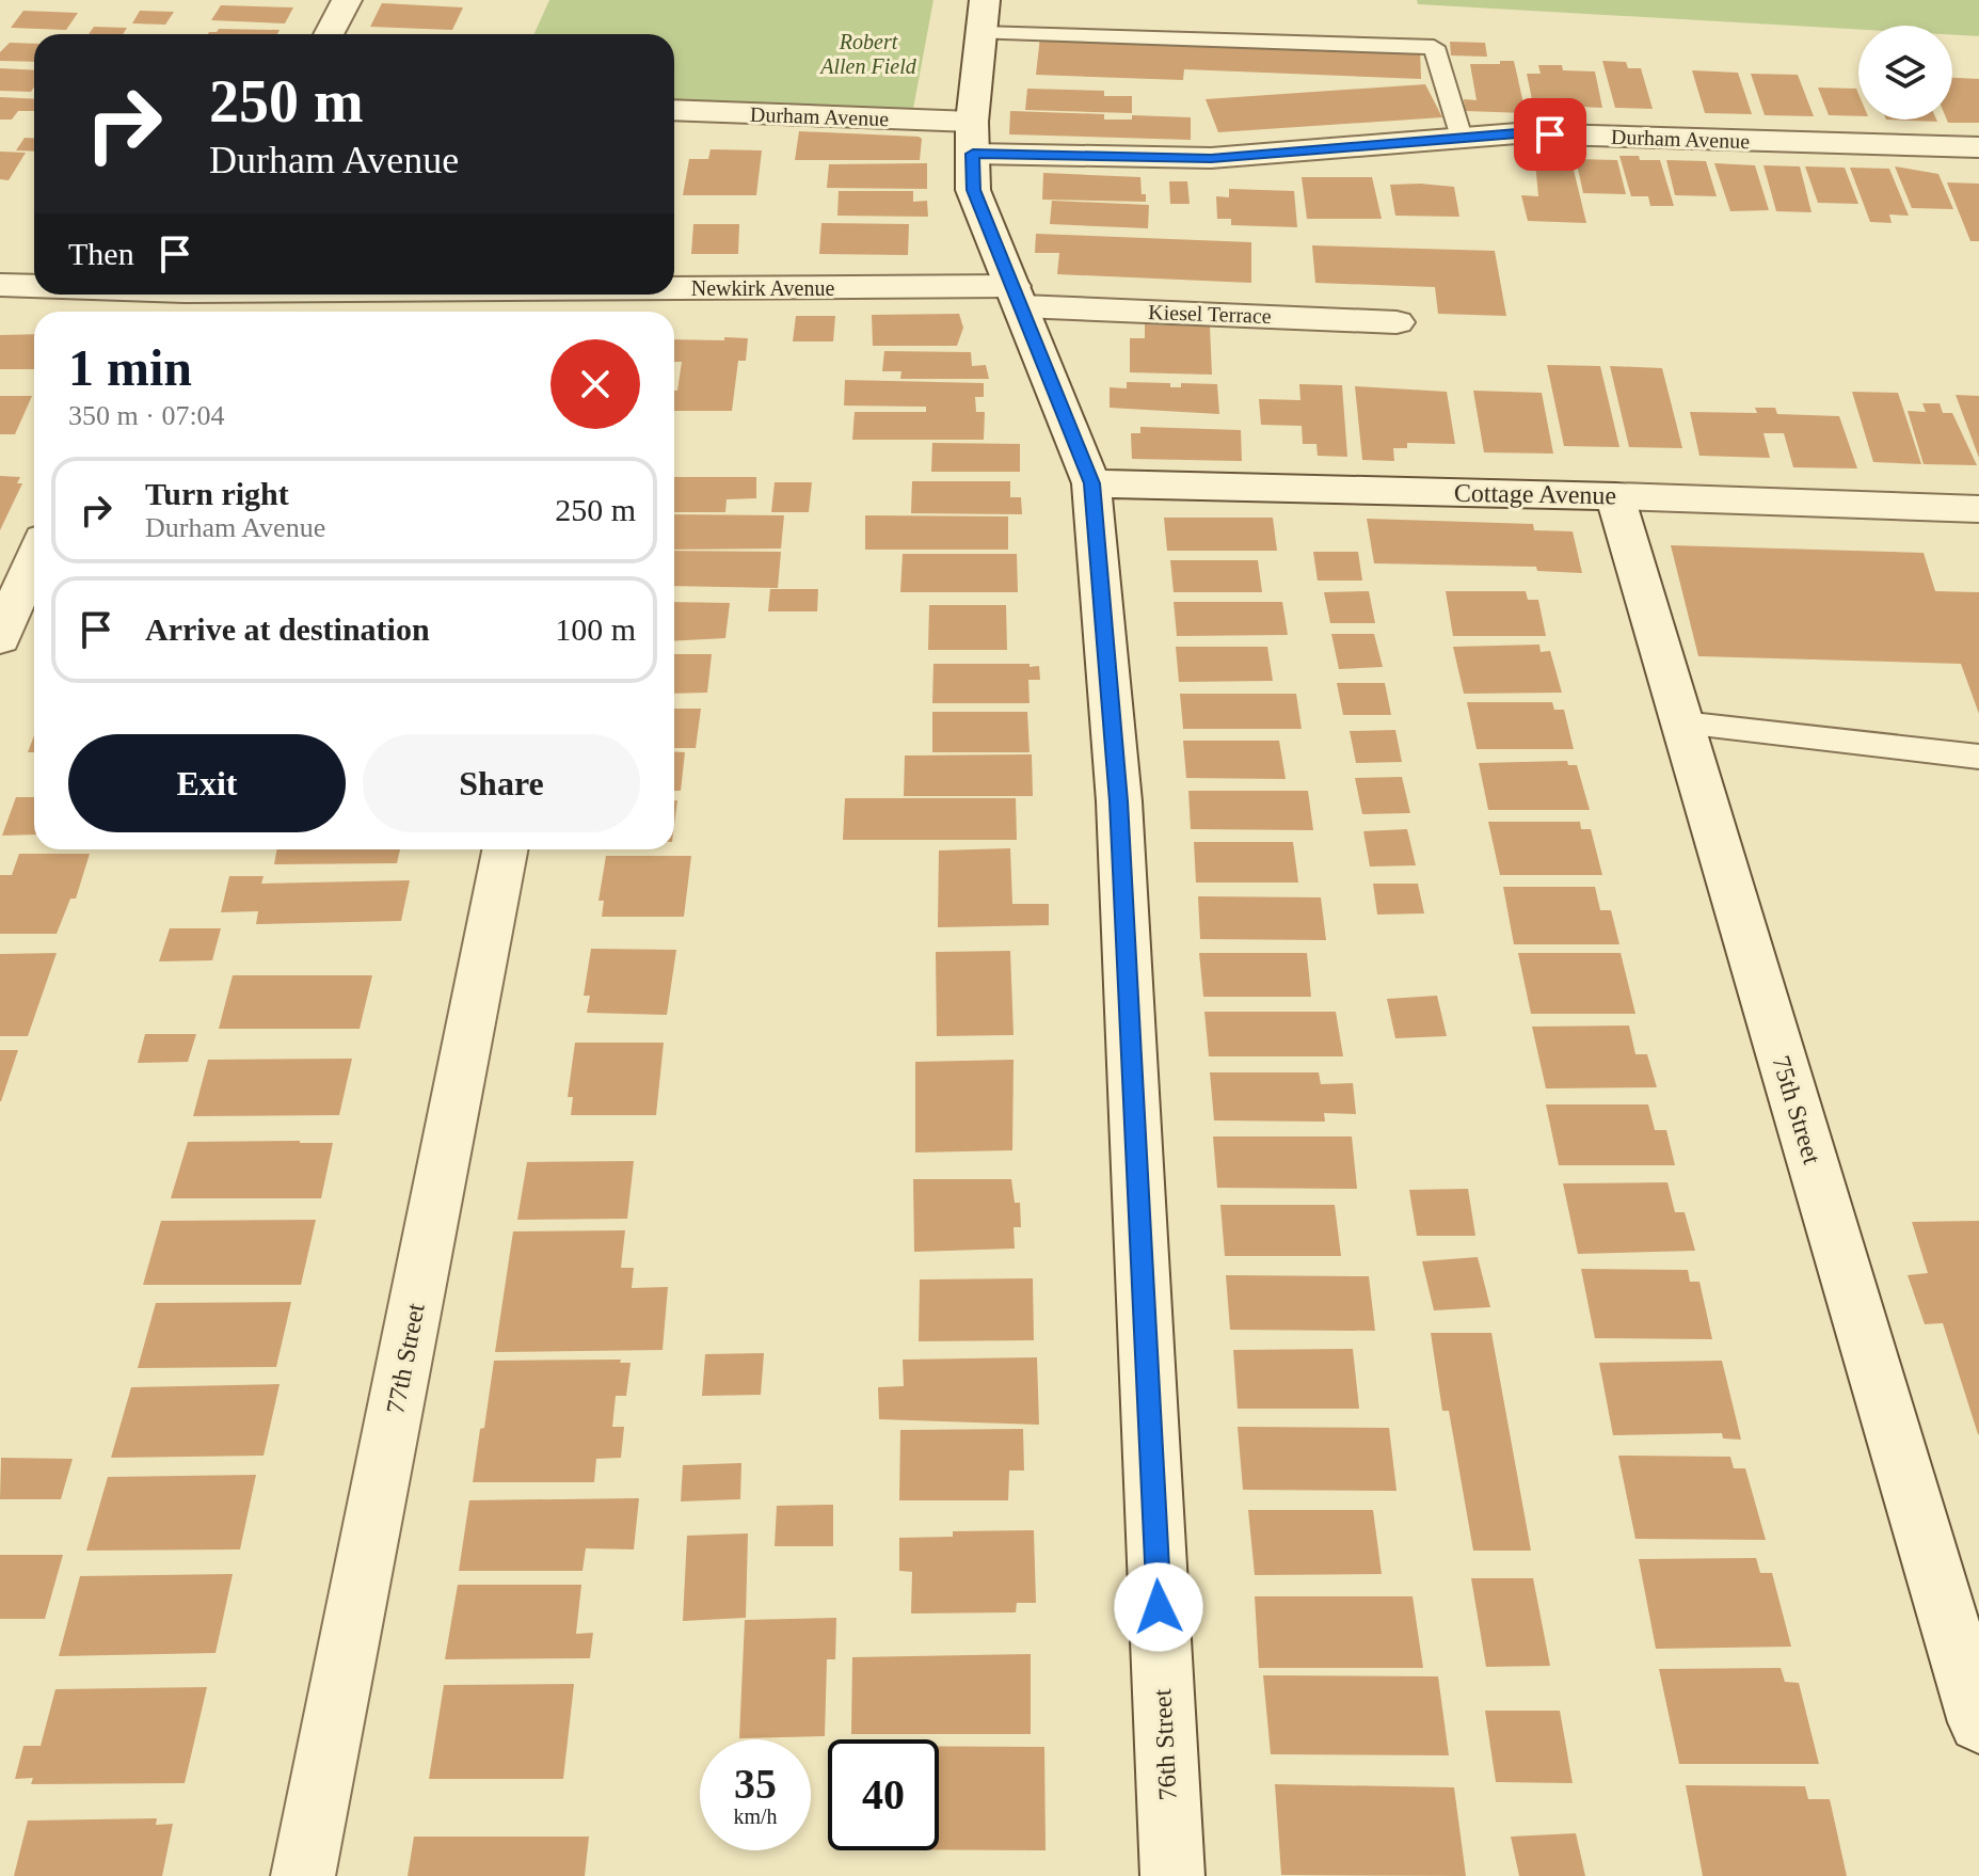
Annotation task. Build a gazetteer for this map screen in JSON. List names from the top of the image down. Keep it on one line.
{"streets":{"street":["Durham Avenue","Newkirk Avenue","Kiesel Terrace","Cottage Avenue","75th Street","77th Street","76th Street"]},"crossings":[["Durham Avenue","76th Street"],["Newkirk Avenue","Kiesel Terrace"],["Newkirk Avenue","76th Street"],["Kiesel Terrace","76th Street"],["Cottage Avenue","75th Street"],["Cottage Avenue","76th Street"]],"parks":["Robert Allen Field"],"page":{"turn":["250 m","Durham Avenue"],"then":"Then","heading":["1 min","350 m · 07:04"],"list":[{"name":"Turn right","note":"Durham Avenue","value":"250 m"},{"name":"Arrive at destination","value":"100 m"}],"buttons":["Exit","Share"],"speed":"35 km/h","limit":"40"}}
